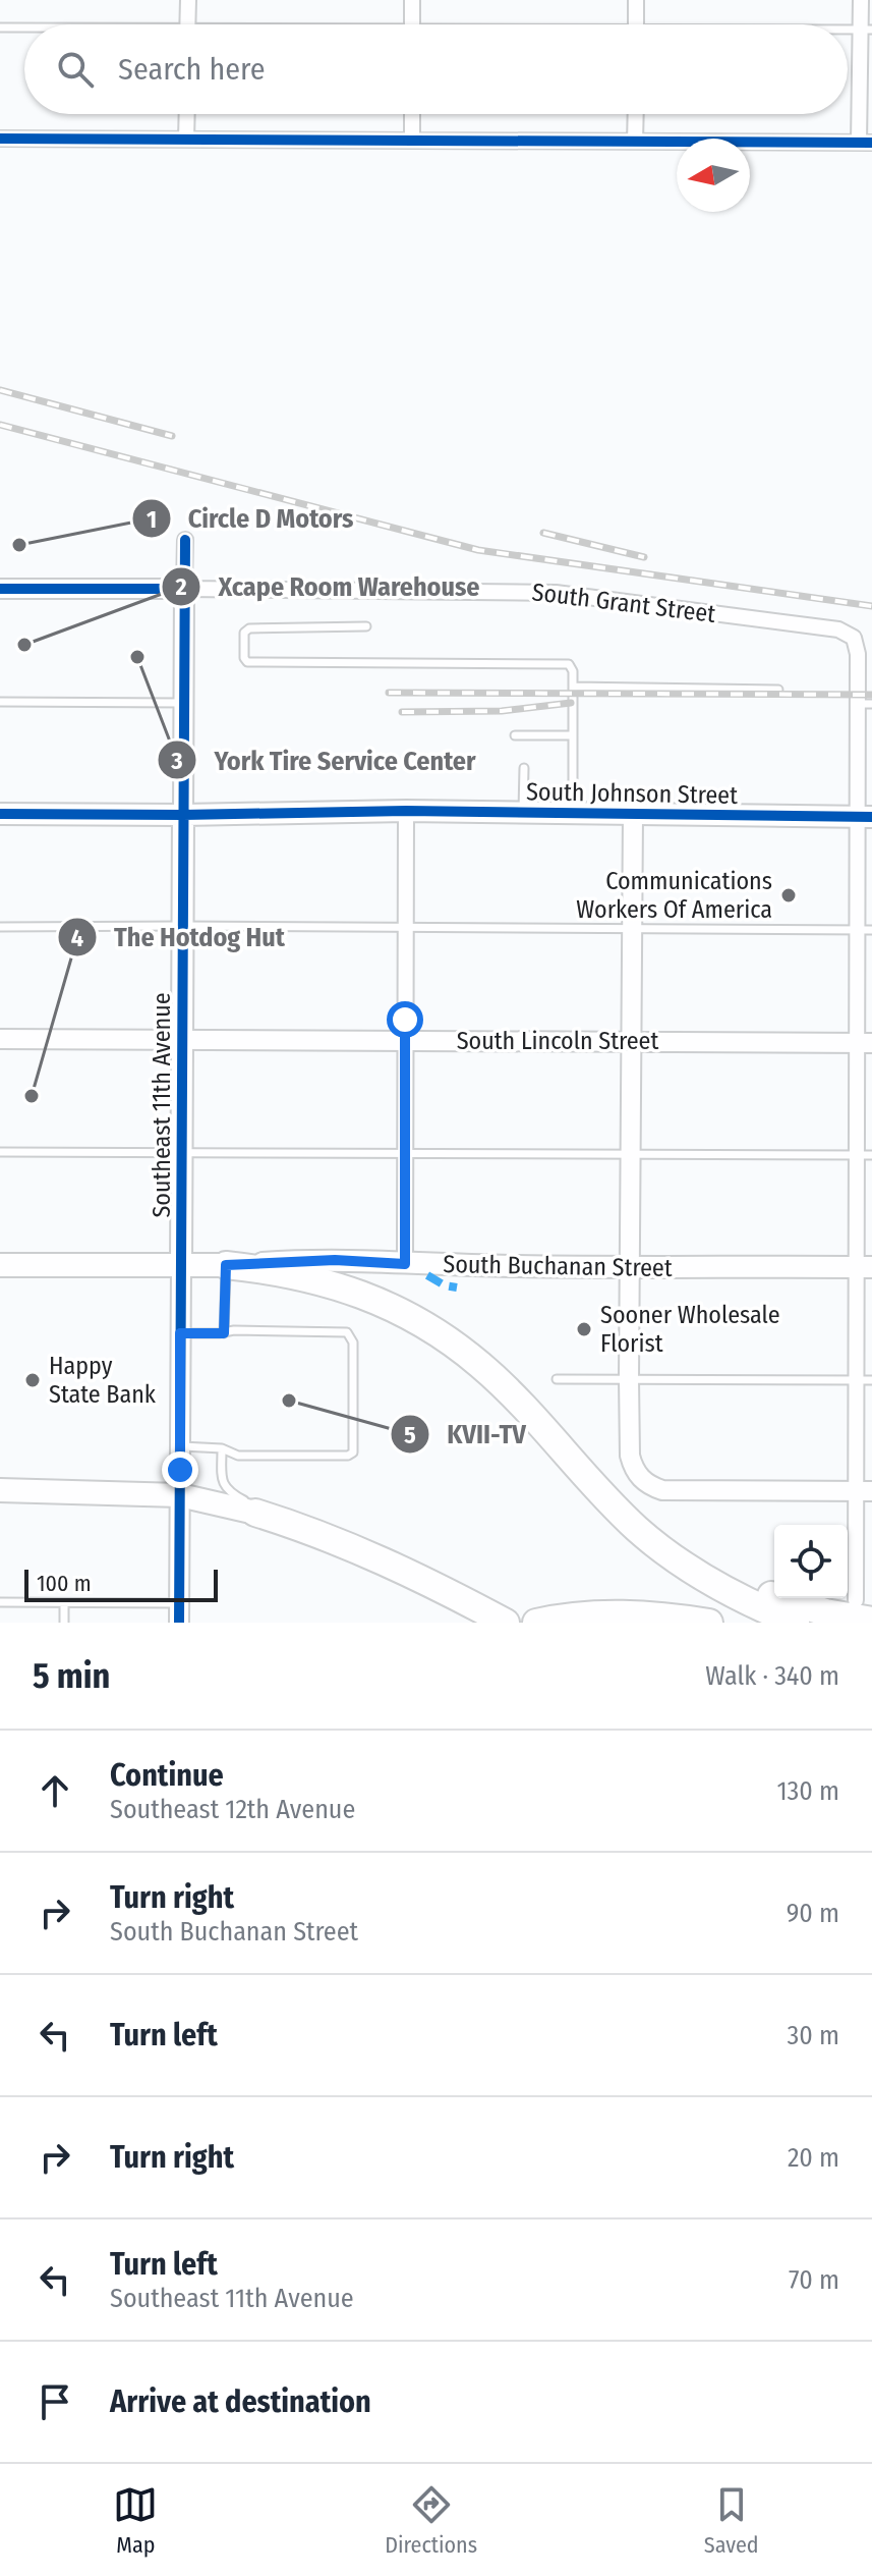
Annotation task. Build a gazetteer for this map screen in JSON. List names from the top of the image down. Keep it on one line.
{"streets":{"main road":["South Johnson Street","Southeast 11th Avenue","South Buchanan Street"],"street":["South Grant Street","South Lincoln Street"]},"crossings":[["South Grant Street","Southeast 11th Avenue"],["South Johnson Street","Southeast 11th Avenue"],["South Lincoln Street","Southeast 11th Avenue"],["Southeast 11th Avenue","South Buchanan Street"]],"places":["Circle D Motors","Xcape Room Warehouse","York Tire Service Center","Communications Workers Of America","The Hotdog Hut","Sooner Wholesale Florist","Happy State Bank","KVII-TV"],"scale_bar":"100 m","north":"left","page":{"search":"Search here","scale":"100 m","heading":["5 min","Walk · 340 m"],"list":[["Continue","Southeast 12th Avenue","130 m"],["Turn right","South Buchanan Street","90 m"],["Turn left","30 m"],["Turn right","20 m"],["Turn left","Southeast 11th Avenue","70 m"],"Arrive at destination"],"nav":["Map","Directions","Saved"]}}
